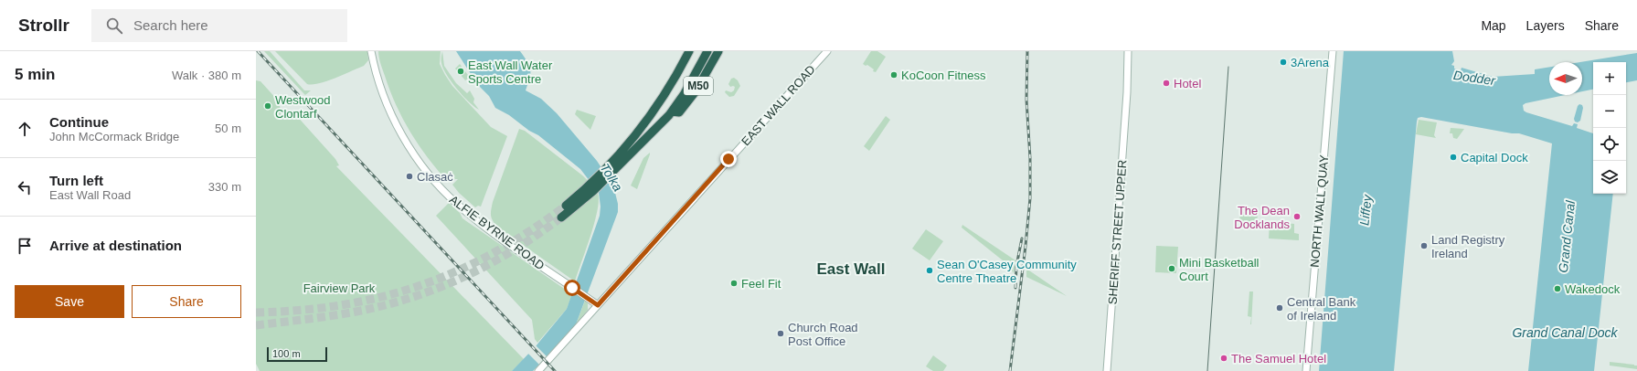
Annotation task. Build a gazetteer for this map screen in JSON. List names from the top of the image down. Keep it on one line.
{"streets":{"highway":["M50"],"main road":["EAST WALL ROAD","NORTH WALL QUAY","ALFIE BYRNE ROAD","SHERIFF STREET UPPER"]},"crossings":[["EAST WALL ROAD","ALFIE BYRNE ROAD"]],"districts":["East Wall"],"water":["Dodder","Tolka","Liffey","Grand Canal","Grand Canal Dock"],"parks":["Fairview Park"],"places":["3Arena","East Wall Water Sports Centre","KoCoon Fitness","Hotel","Westwood Clontarf","Capital Dock","Clasaċ","The Dean Docklands","Land Registry Ireland","Mini Basketball Court","Sean O'Casey Community Centre Theatre","Feel Fit","Wakedock","Central Bank of Ireland","Church Road Post Office","The Samuel Hotel"],"scale_bar":"100 m","north":"left","page":{"header":"Strollr","search":"Search here","nav":["Map","Layers","Share"],"heading":["5 min","Walk · 380 m"],"map_buttons":["+","−"],"list":[["Continue","John McCormack Bridge","50 m"],["Turn left","East Wall Road","330 m"],"Arrive at destination"],"buttons":["Save","Share"],"scale":"100 m"}}
